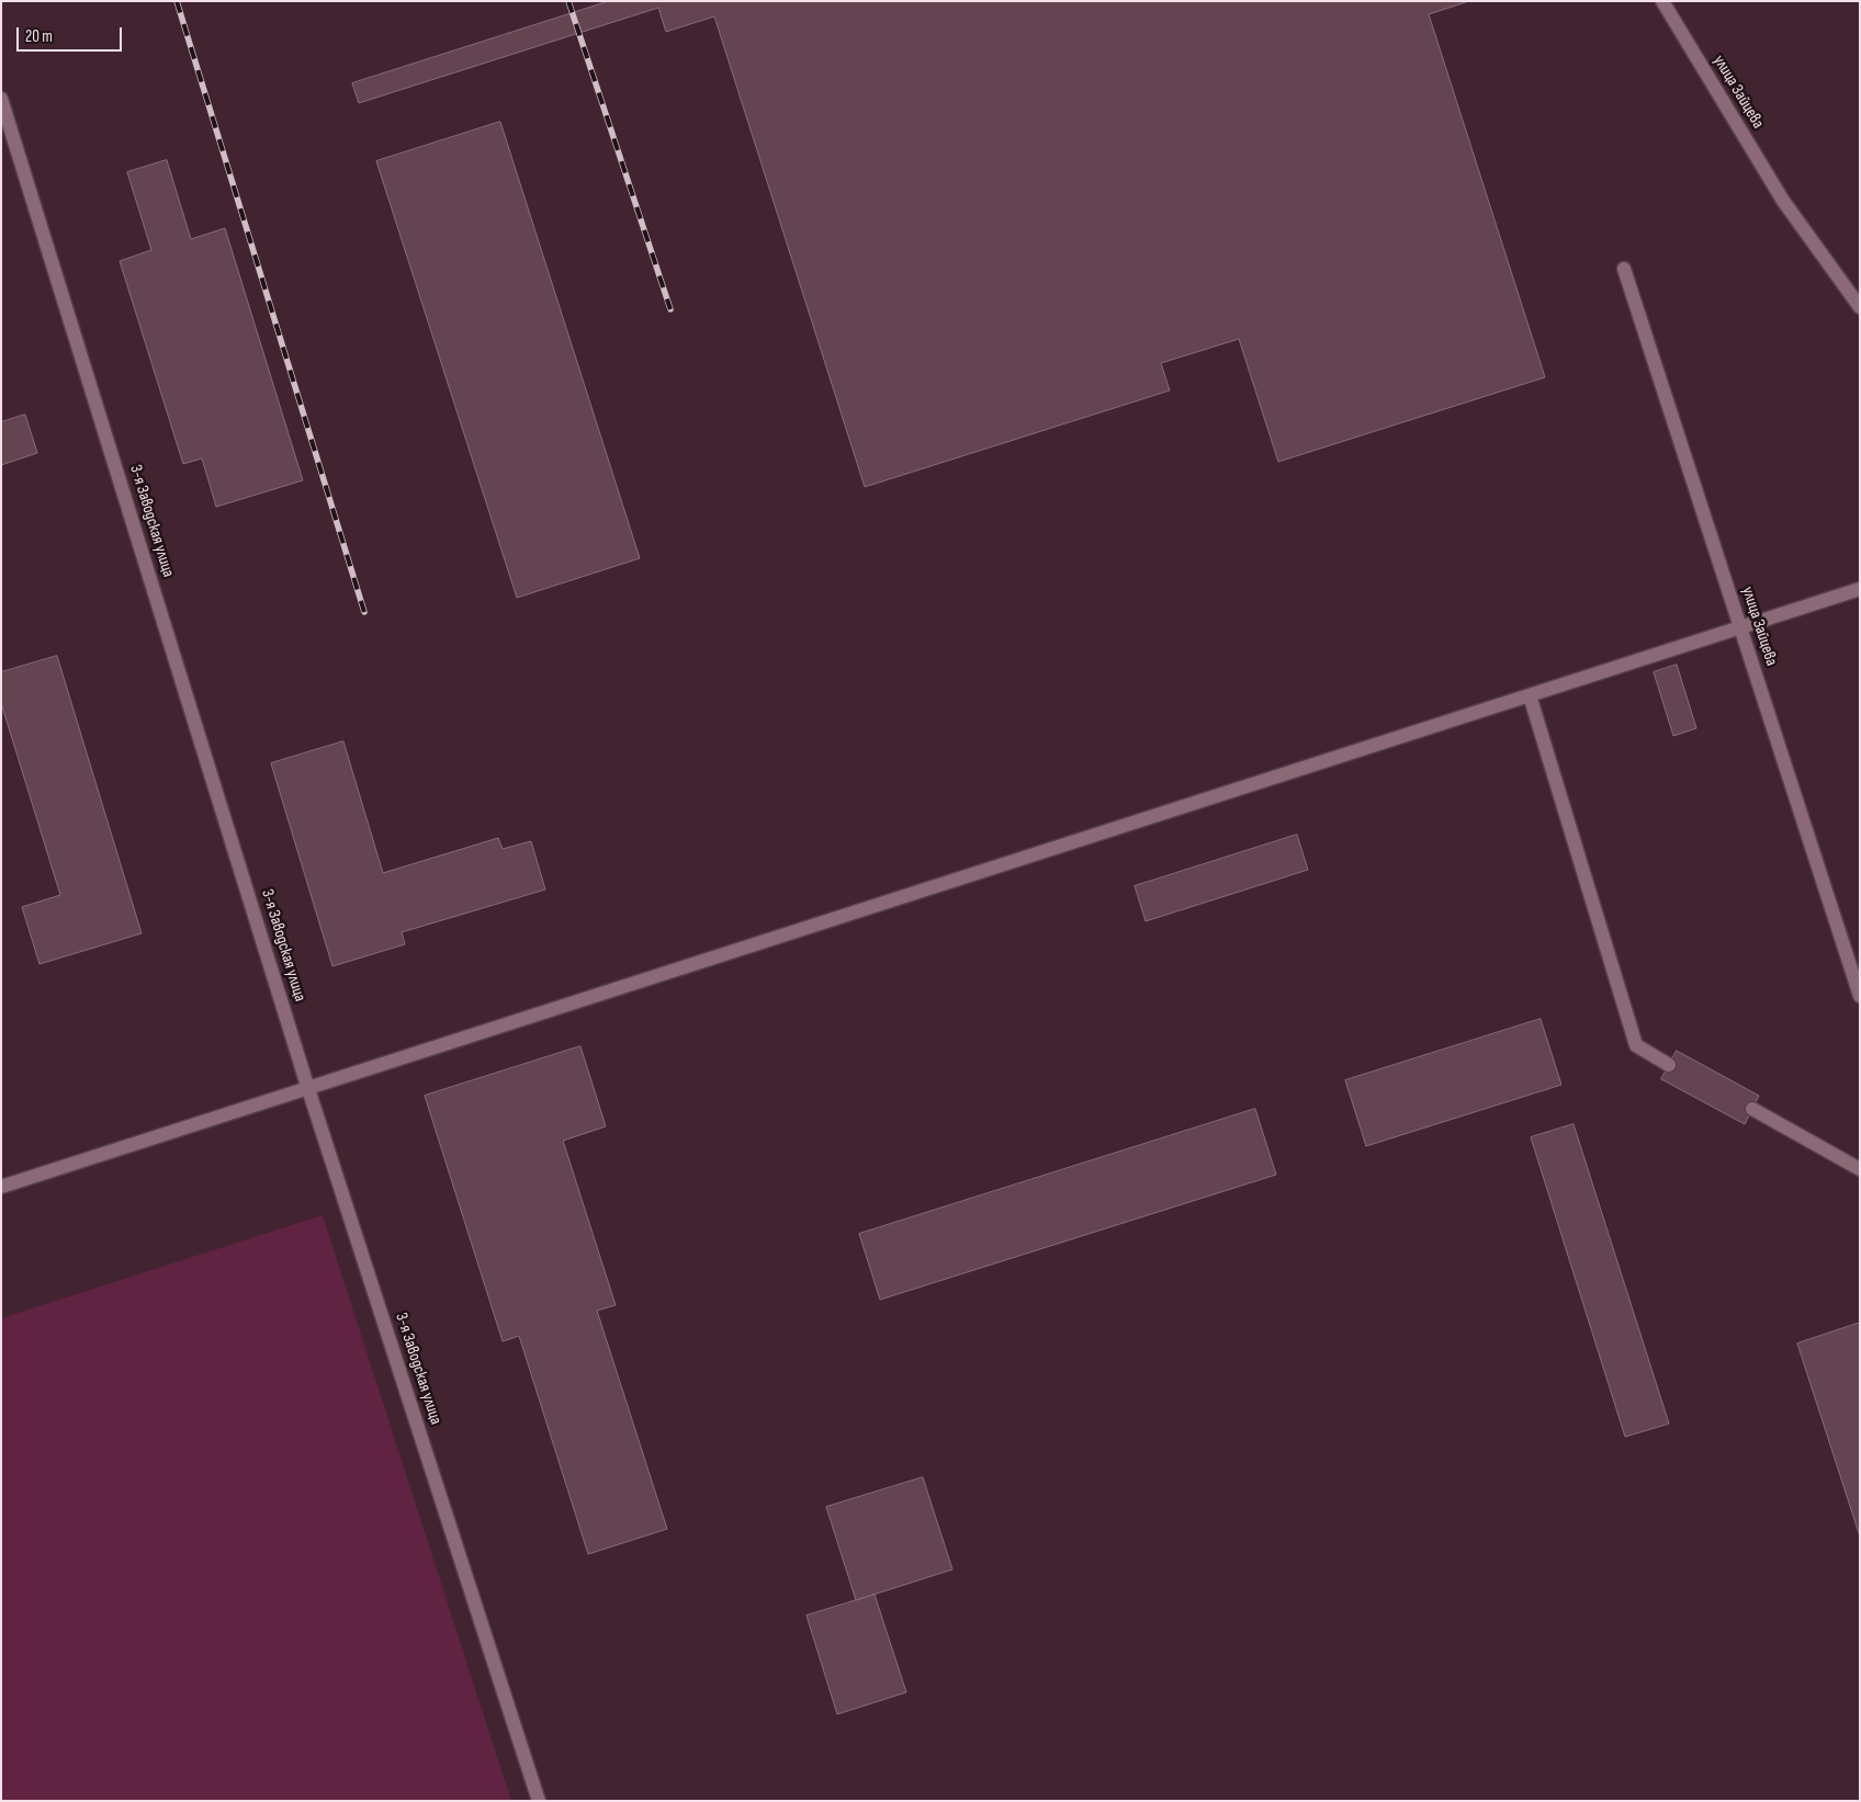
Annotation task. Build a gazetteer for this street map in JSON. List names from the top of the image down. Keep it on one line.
{"streets":{"street":["улица Зайцева","3-я Заводская улица"]},"scale_bar":"20 m"}
